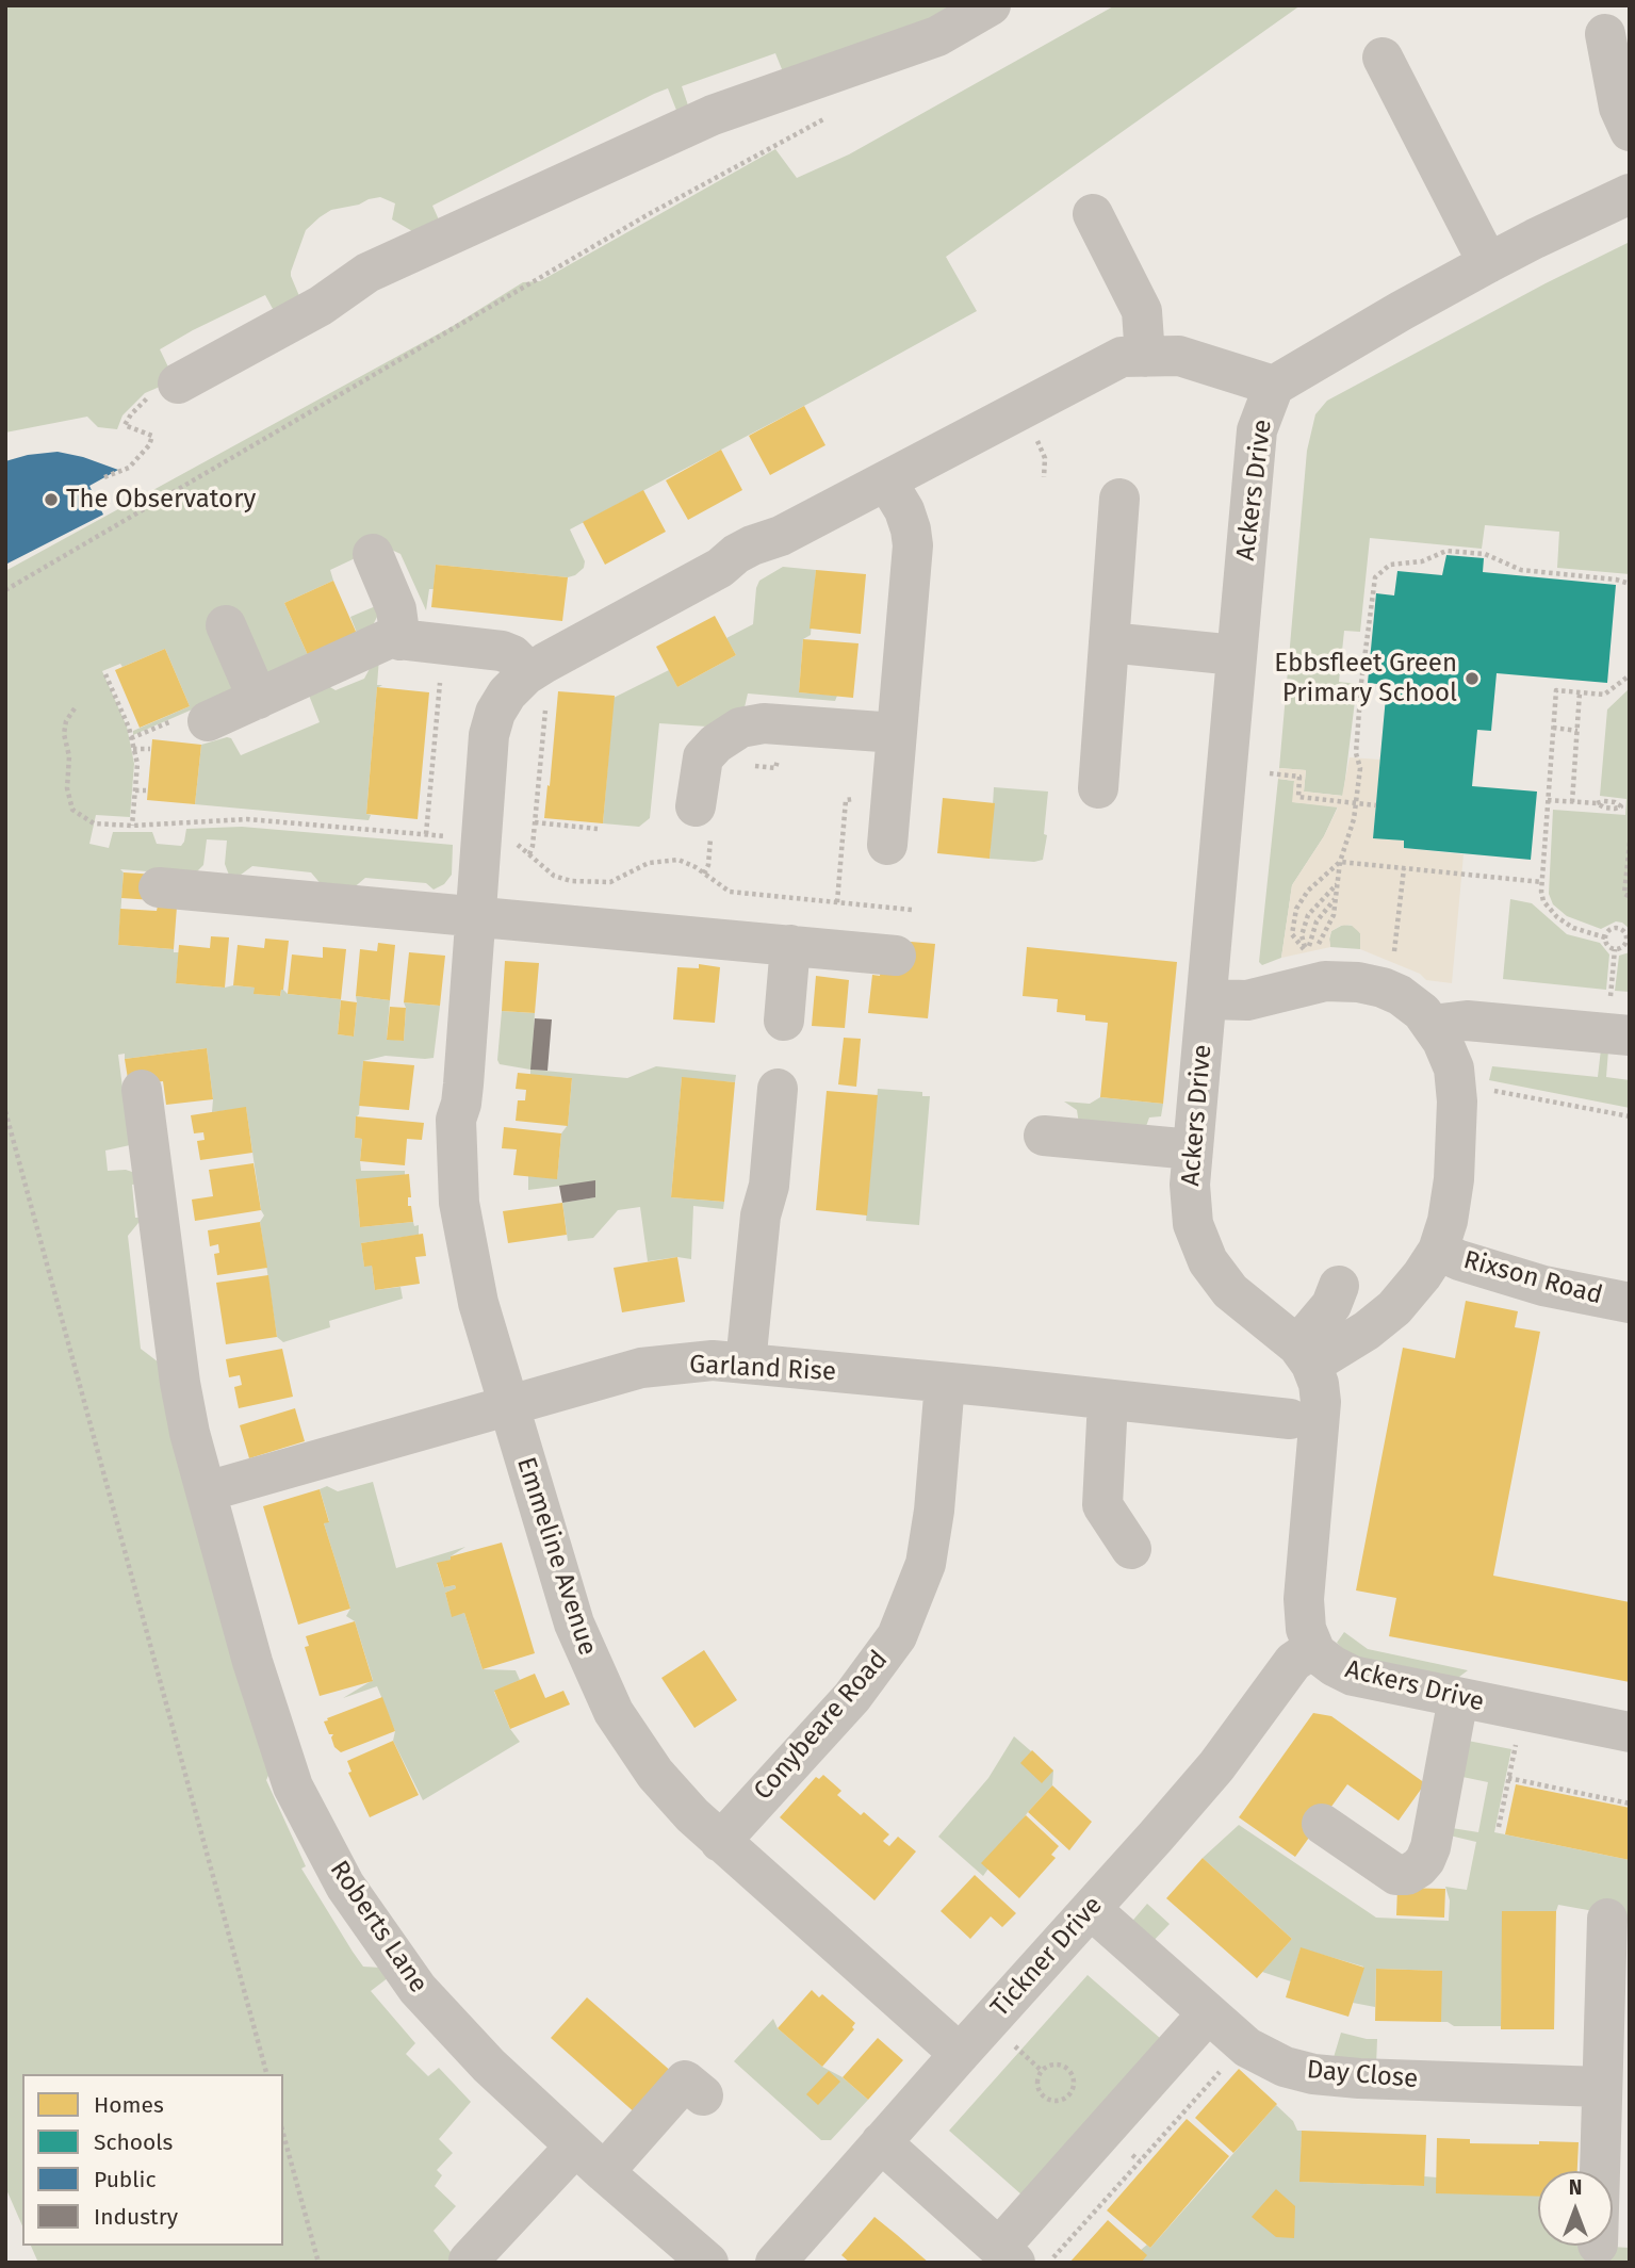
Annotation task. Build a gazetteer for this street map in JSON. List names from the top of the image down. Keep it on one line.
{"streets":{"street":["Ackers Drive","Rixson Road","Garland Rise","Emmeline Avenue","Conybeare Road","Roberts Lane","Tickner Drive","Day Close"]},"crossings":[["Ackers Drive","Emmeline Avenue"],["Ackers Drive","Tickner Drive"],["Garland Rise","Emmeline Avenue"],["Garland Rise","Conybeare Road"],["Garland Rise","Roberts Lane"],["Emmeline Avenue","Conybeare Road"],["Emmeline Avenue","Tickner Drive"],["Tickner Drive","Day Close"]],"places":["The Observatory","Ebbsfleet Green Primary School"],"legend":["Homes","Schools","Public","Industry"],"north":"top"}
